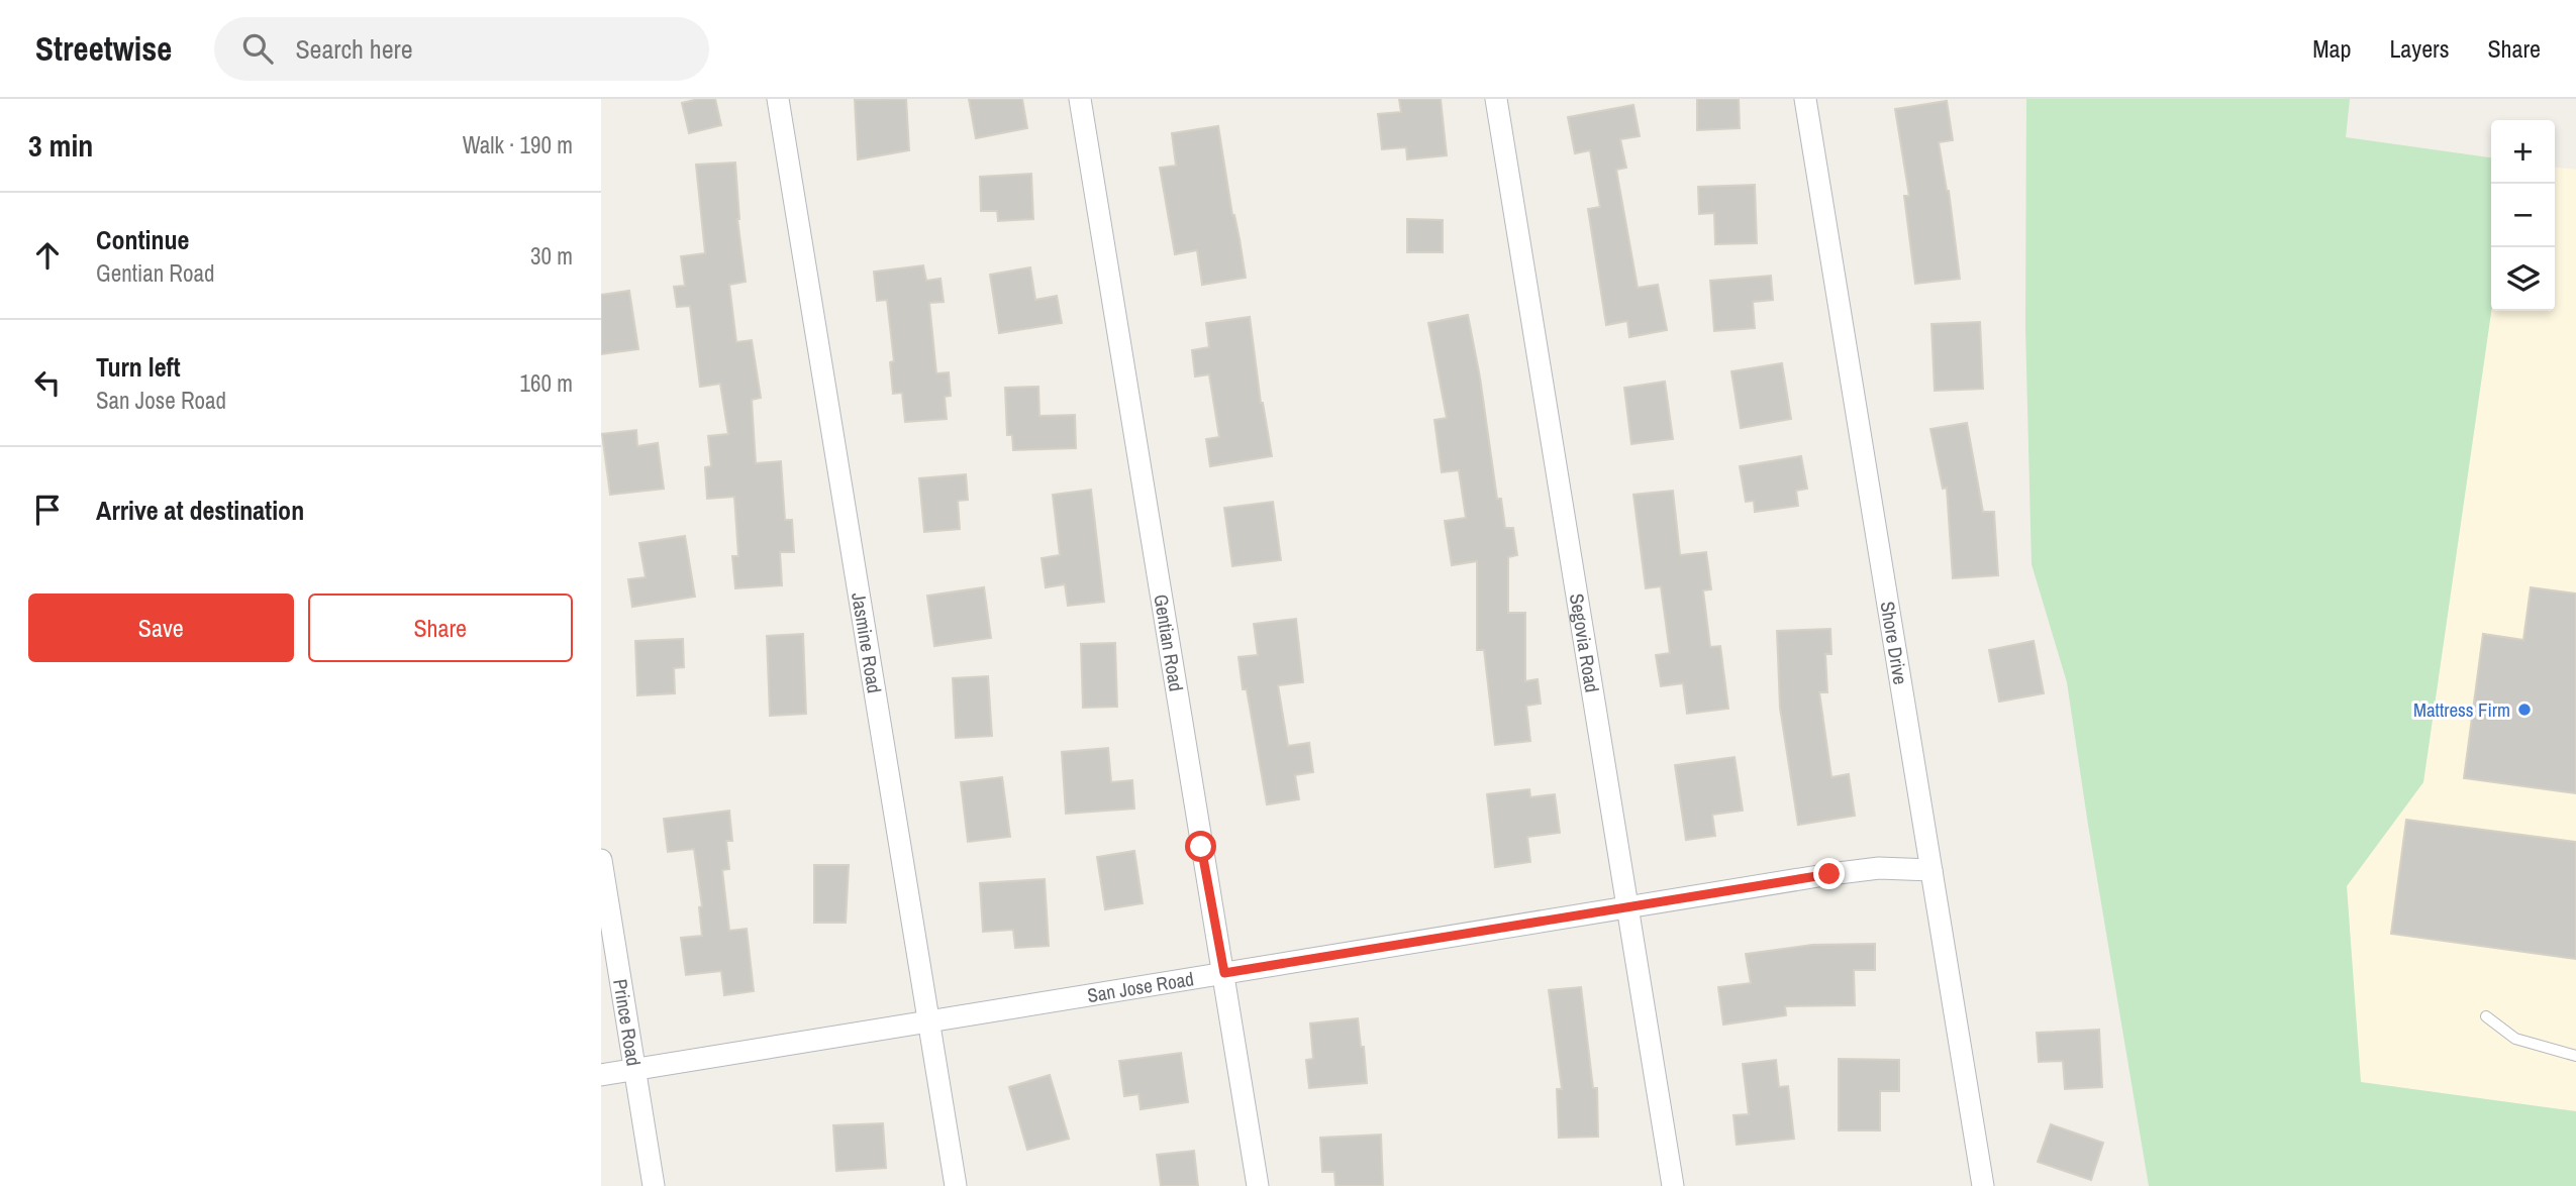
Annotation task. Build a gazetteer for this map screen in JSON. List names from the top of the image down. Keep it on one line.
{"streets":{"street":["Jasmine Road","Segovia Road","Shore Drive","Gentian Road","San Jose Road","Prince Road"]},"crossings":[["Jasmine Road","San Jose Road"],["Segovia Road","San Jose Road"],["Shore Drive","San Jose Road"],["Gentian Road","San Jose Road"],["San Jose Road","Prince Road"]],"places":["Mattress Firm"],"page":{"header":"Streetwise","search":"Search here","nav":["Map","Layers","Share"],"heading":["3 min","Walk · 190 m"],"map_buttons":["+","−"],"list":[["Continue","Gentian Road","30 m"],["Turn left","San Jose Road","160 m"],"Arrive at destination"],"buttons":["Save","Share"]}}
